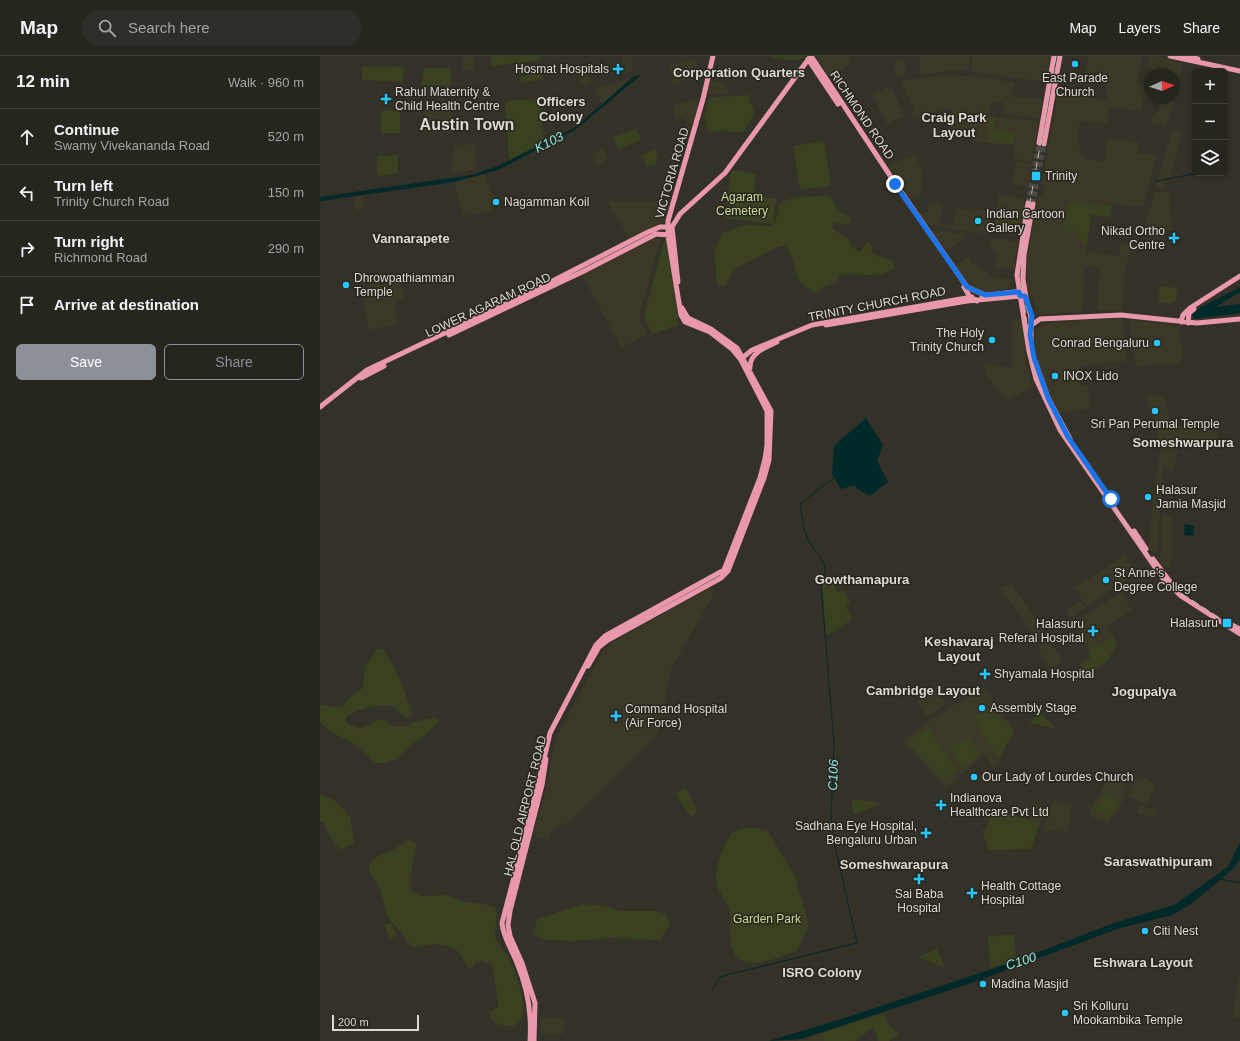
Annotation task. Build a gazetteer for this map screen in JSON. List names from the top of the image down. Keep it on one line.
{"streets":{"main road":["RICHMOND ROAD","VICTORIA ROAD","TRINITY CHURCH ROAD","LOWER AGARAM ROAD","HAL OLD AIRPORT ROAD"]},"crossings":[["RICHMOND ROAD","TRINITY CHURCH ROAD"],["VICTORIA ROAD","TRINITY CHURCH ROAD"],["VICTORIA ROAD","LOWER AGARAM ROAD"],["VICTORIA ROAD","HAL OLD AIRPORT ROAD"],["TRINITY CHURCH ROAD","HAL OLD AIRPORT ROAD"]],"districts":["Corporation Quarters","Officers Colony","Craig Park Layout","Austin Town","Vannarapete","Someshwarpura","Gowthamapura","Keshavaraj Layout","Cambridge Layout","Jogupalya","Saraswathipuram","Someshwarapura","Eshwara Layout","ISRO Colony"],"water":["K103","C106","C100"],"parks":["Agaram Cemetery","Garden Park"],"places":{"other":["East Parade Church","Nagamman Koil","Indian Cartoon Gallery","Dhrowpathiamman Temple","The Holy Trinity Church","Conrad Bengaluru","INOX Lido","Sri Pan Perumal Temple","Halasur Jamia Masjid","St Anne's Degree College","Assembly Stage","Our Lady of Lourdes Church","Citi Nest","Madina Masjid","Sri Kolluru Mookambika Temple"],"health":["Hosmat Hospitals","Rahul Maternity & Child Health Centre","Nikad Ortho Centre","Halasuru Referal Hospital","Shyamala Hospital","Command Hospital (Air Force)","Indianova Healthcare Pvt Ltd","Sadhana Eye Hospital, Bengaluru Urban","Sai Baba Hospital","Health Cottage Hospital"],"transit":["Trinity","Halasuru"]},"scale_bar":"200 m","north":"right","page":{"header":"Map","search":"Search here","nav":["Map","Layers","Share"],"heading":["12 min","Walk · 960 m"],"map_buttons":["+","−"],"list":[["Continue","Swamy Vivekananda Road","520 m"],["Turn left","Trinity Church Road","150 m"],["Turn right","Richmond Road","290 m"],"Arrive at destination"],"buttons":["Save","Share"],"scale":"200 m"}}
